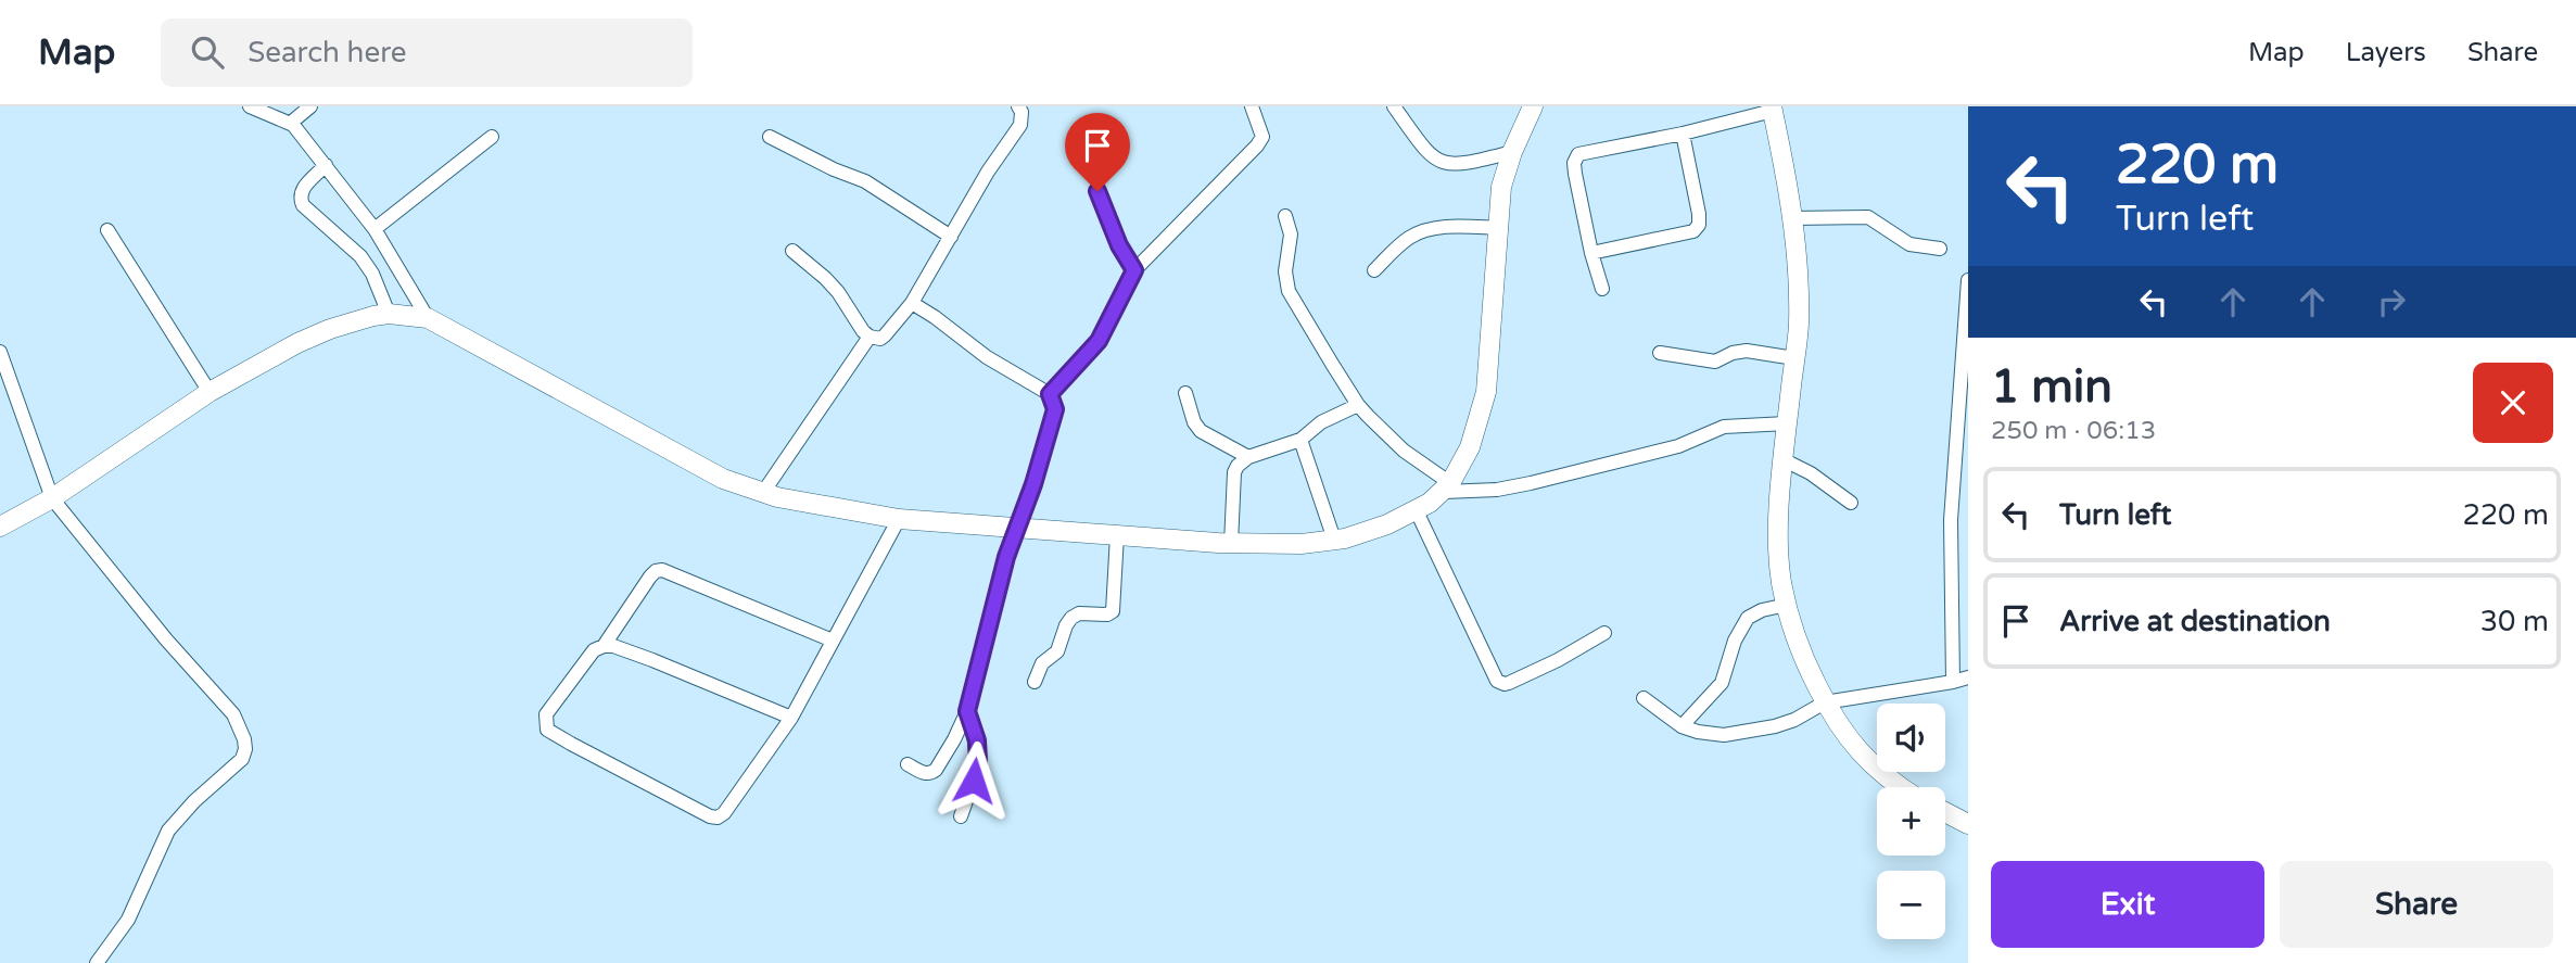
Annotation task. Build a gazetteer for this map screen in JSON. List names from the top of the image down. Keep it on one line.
{"page":{"header":"Map","search":"Search here","nav":["Map","Layers","Share"],"turn":["220 m","Turn left"],"heading":["1 min","250 m · 06:13"],"list":[{"name":"Turn left","value":"220 m"},{"name":"Arrive at destination","value":"30 m"}],"map_buttons":["+","−"],"buttons":["Exit","Share"]}}
